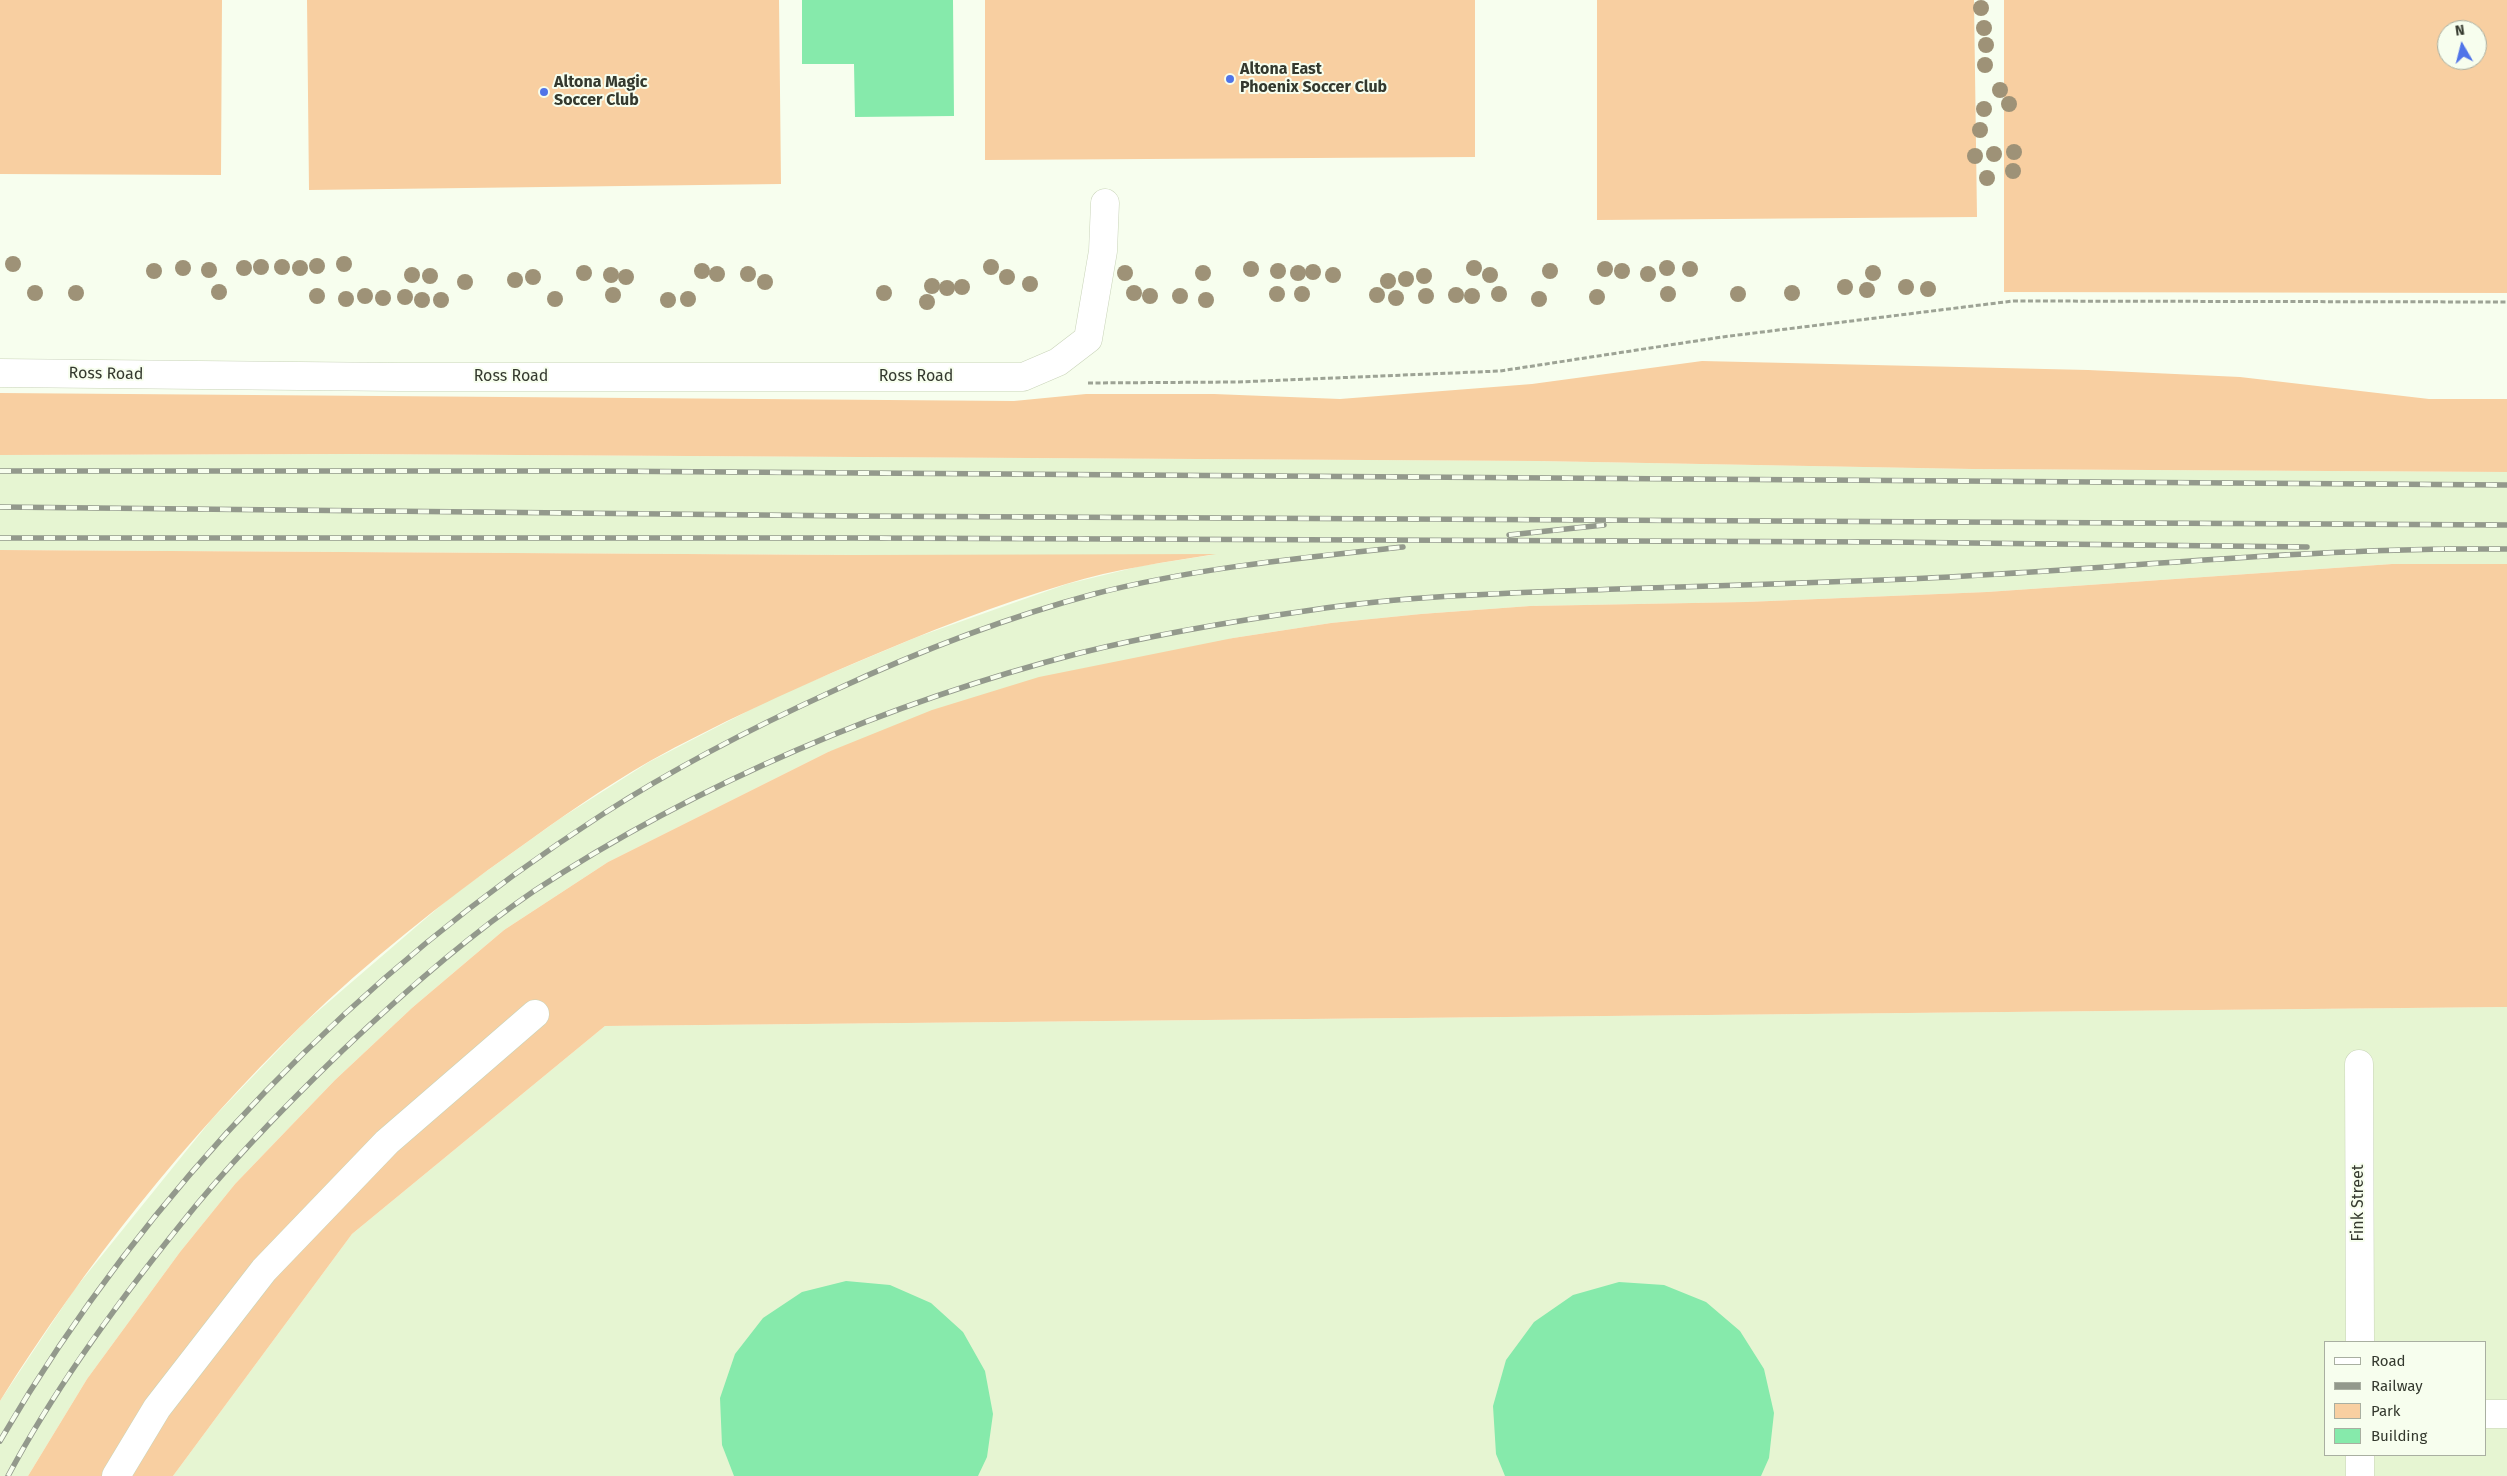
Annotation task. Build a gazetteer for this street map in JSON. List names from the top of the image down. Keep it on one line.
{"streets":{"street":["Ross Road","Fink Street"]},"places":["Altona East Phoenix Soccer Club","Altona Magic Soccer Club"],"legend":["Road","Railway","Park","Building"],"north":"top"}
